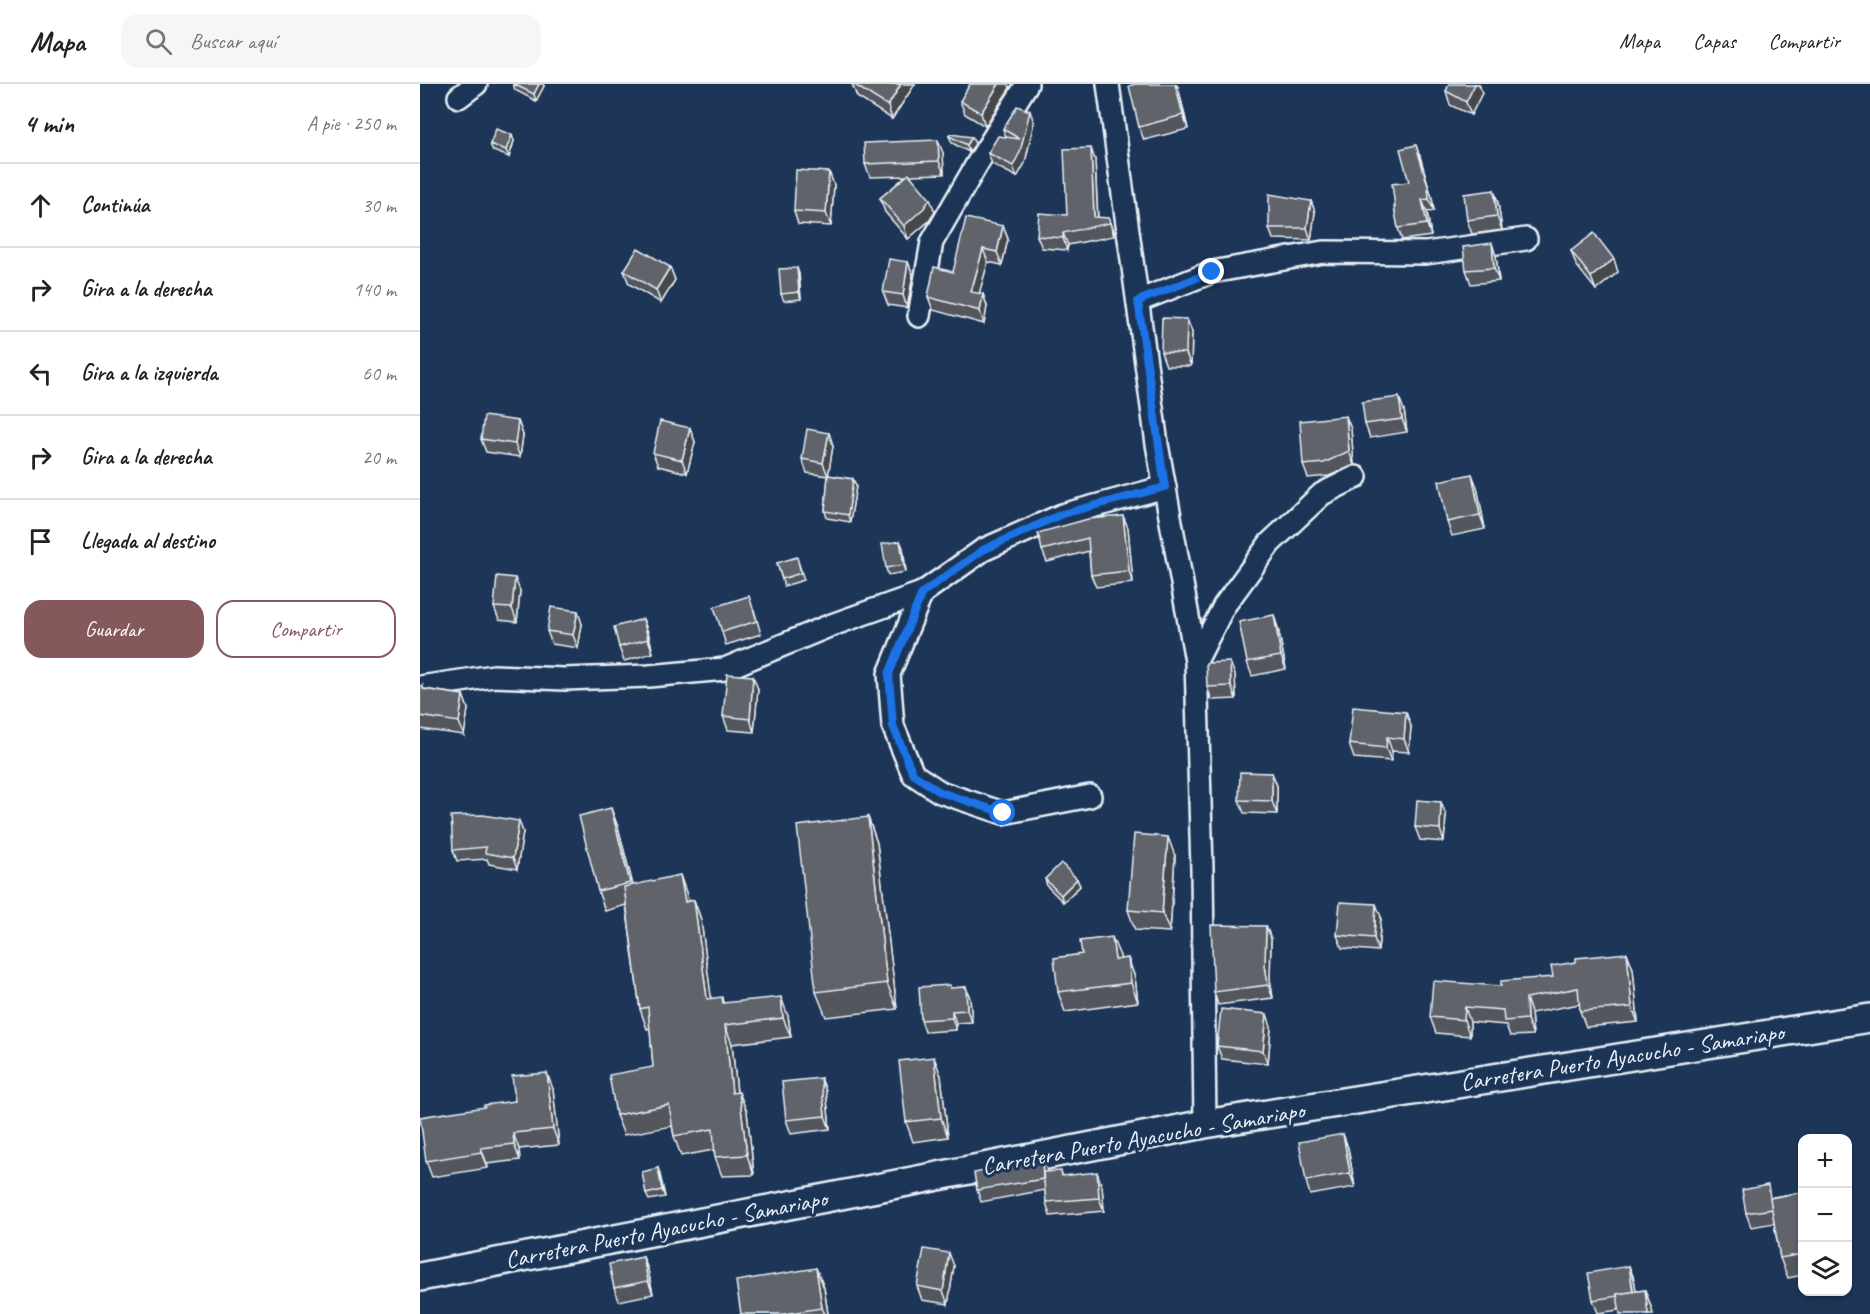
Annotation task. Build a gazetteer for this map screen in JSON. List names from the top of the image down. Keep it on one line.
{"streets":{"street":["Carretera Puerto Ayacucho - Samariapo"]},"page":{"header":"Mapa","search":"Buscar aquí","nav":["Mapa","Capas","Compartir"],"heading":["4 min","A pie · 250 m"],"list":[["Continúa","30 m"],["Gira a la derecha","140 m"],["Gira a la izquierda","60 m"],["Gira a la derecha","20 m"],"Llegada al destino"],"buttons":["Guardar","Compartir"],"map_buttons":["+","−"]}}
